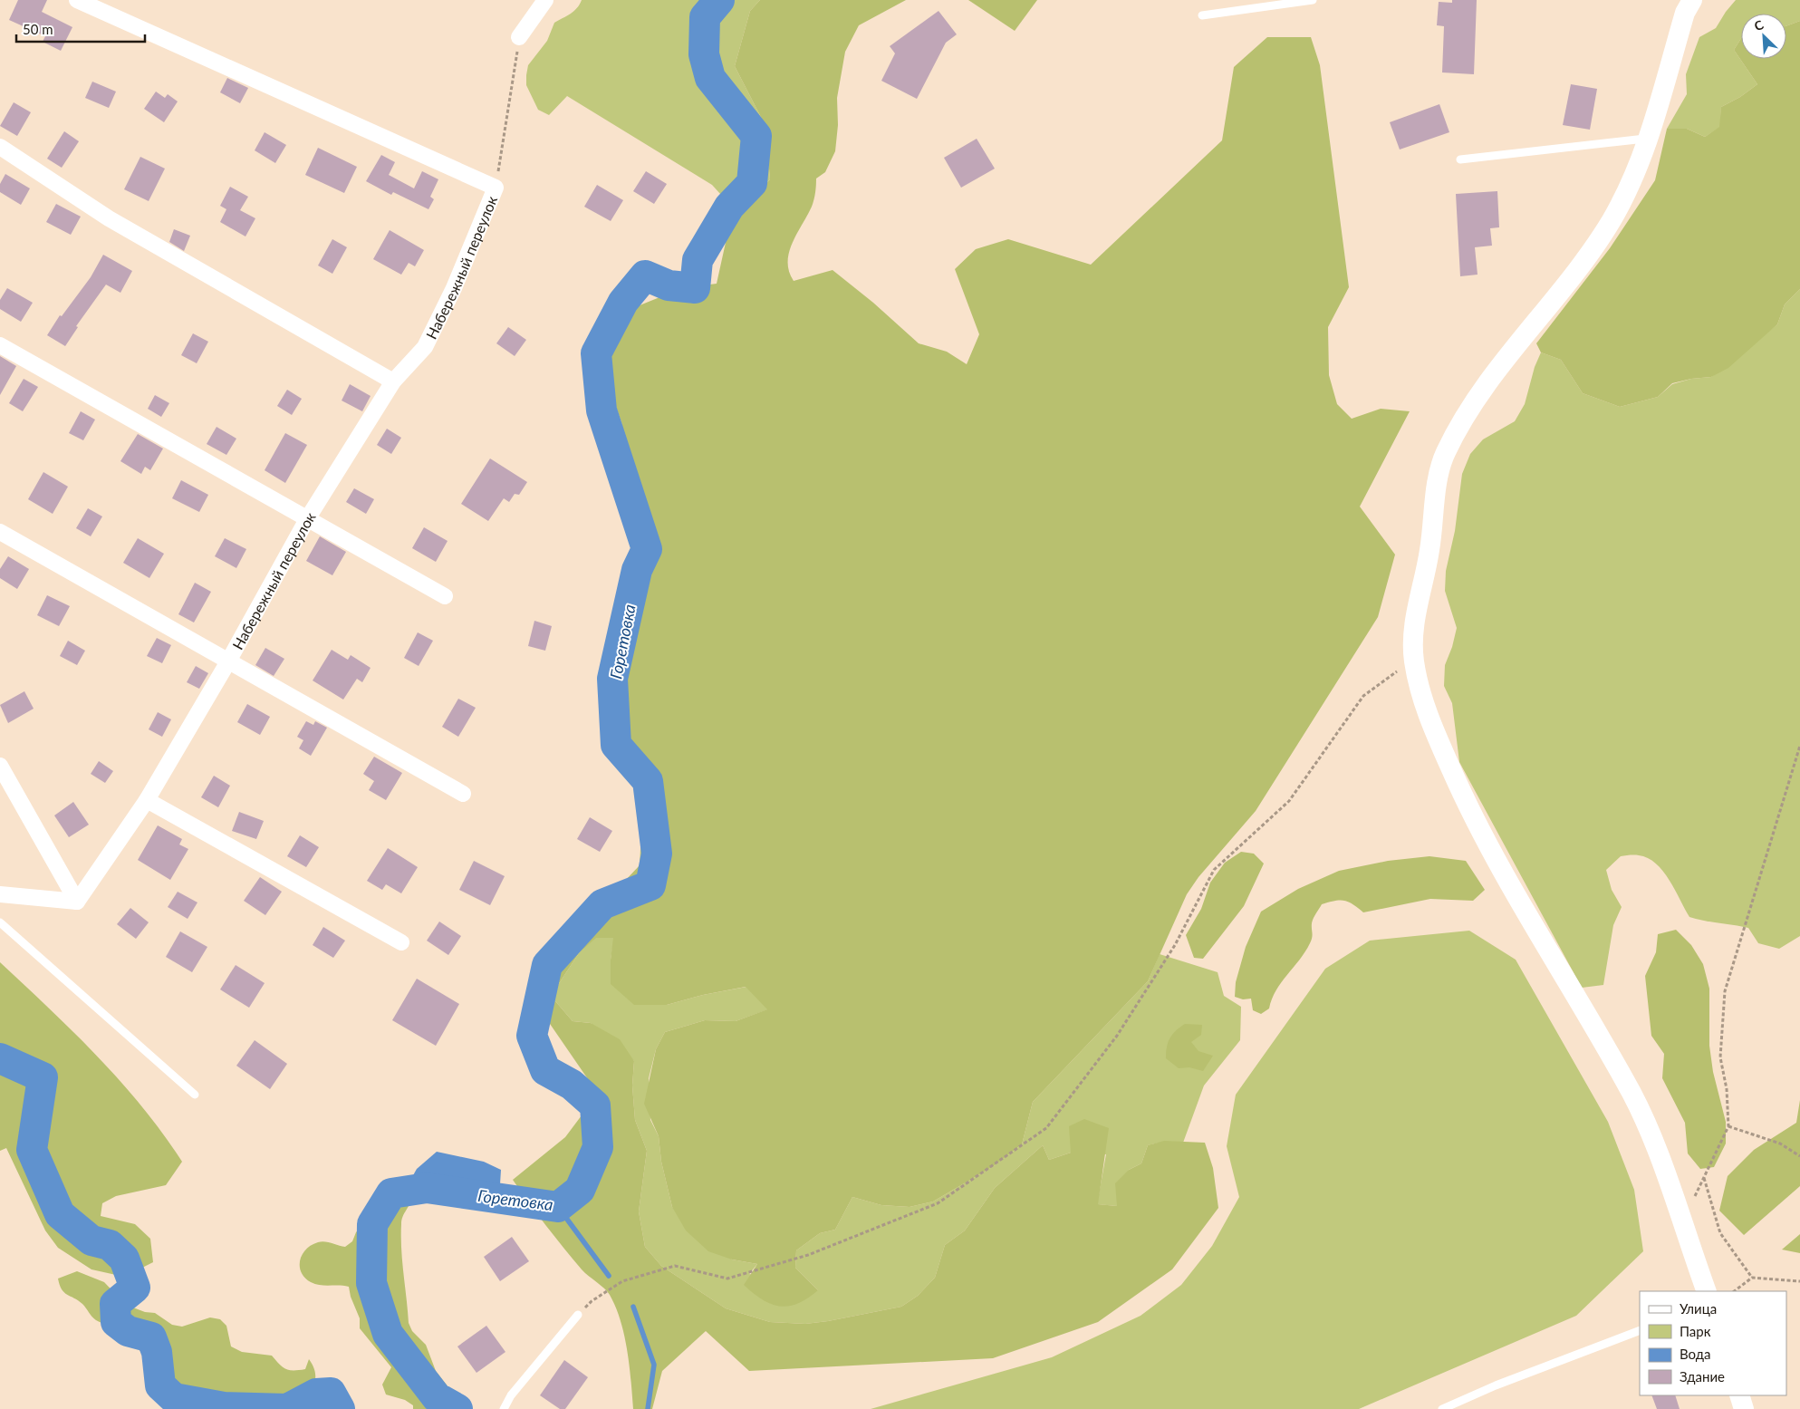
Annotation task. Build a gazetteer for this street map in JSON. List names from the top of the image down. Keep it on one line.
{"streets":{"street":["Набережный переулок"]},"water":["Горетовка"],"legend":["Улица","Парк","Вода","Здание"],"scale_bar":"50 m","north":"top left"}
